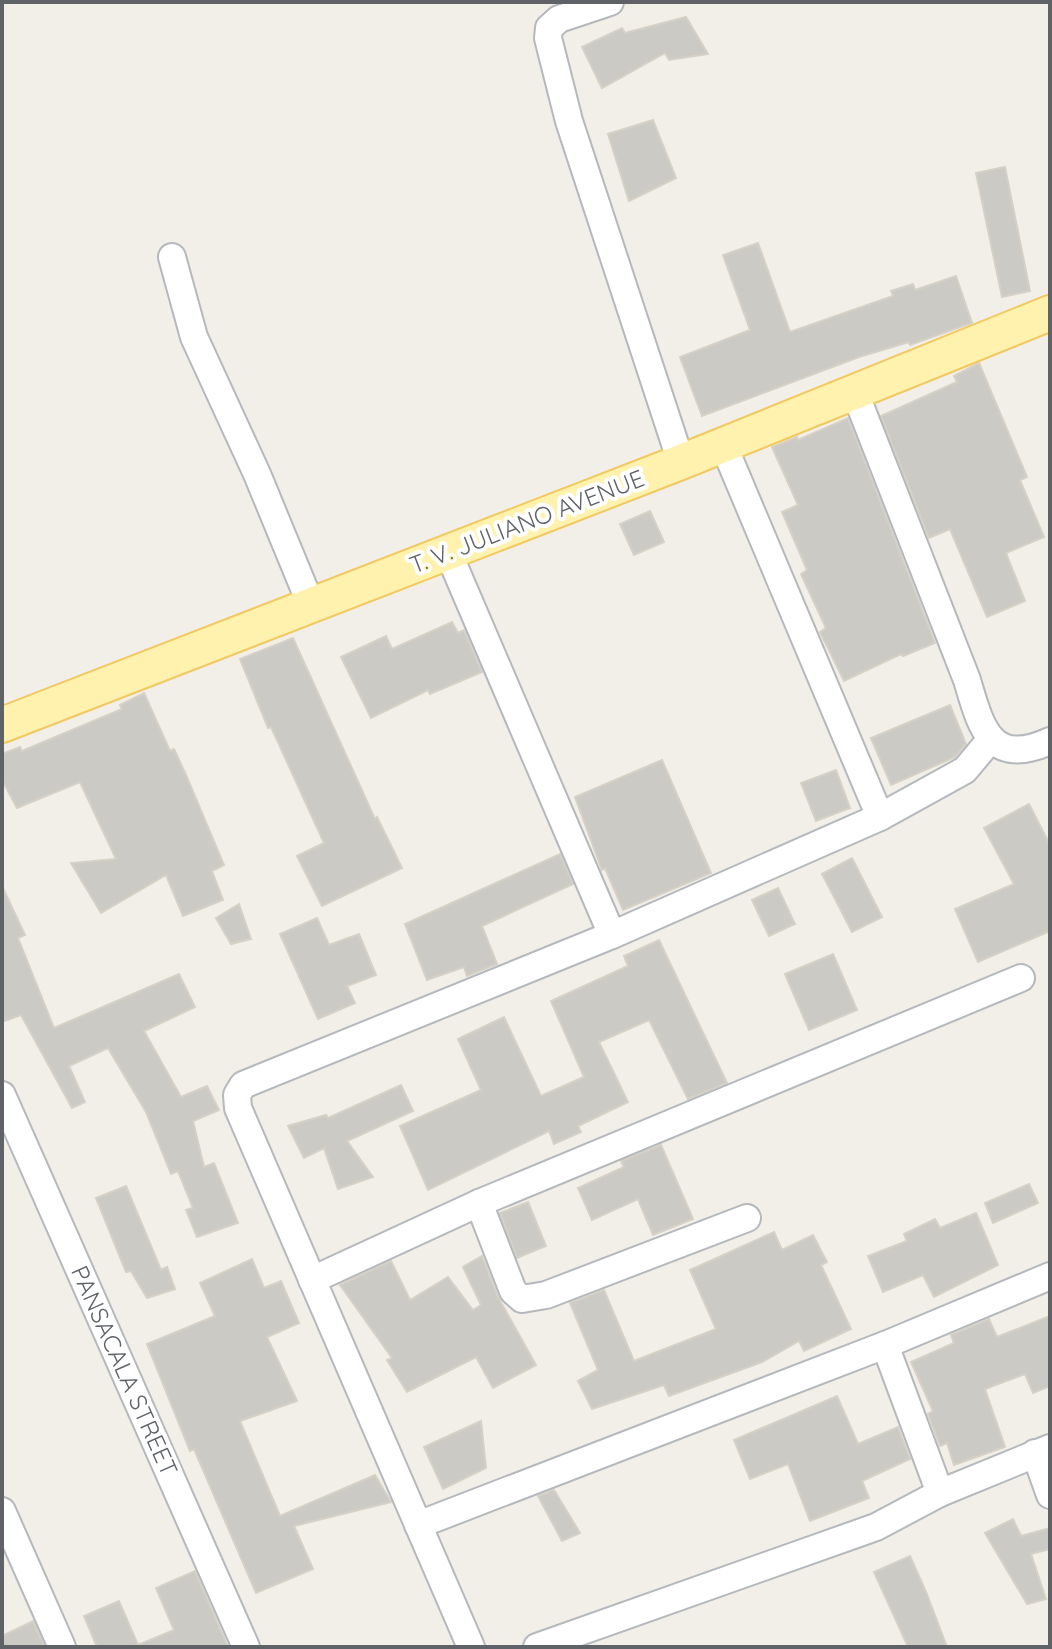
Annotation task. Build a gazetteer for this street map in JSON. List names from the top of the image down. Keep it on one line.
{"streets":{"main road":["T. V. JULIANO AVENUE"],"street":["PANSACALA STREET"]}}
